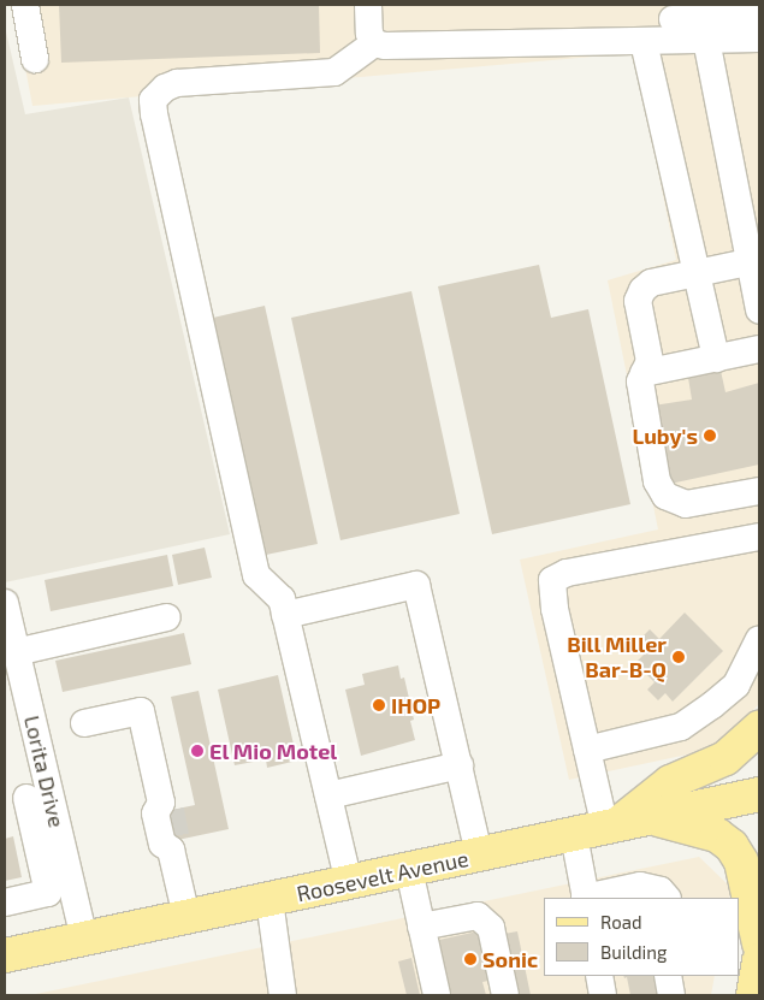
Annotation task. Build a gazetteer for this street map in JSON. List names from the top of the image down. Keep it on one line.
{"streets":{"main road":["Roosevelt Avenue"],"street":["Lorita Drive"]},"crossings":[["Lorita Drive","Roosevelt Avenue"]],"places":["Luby's","Bill Miller Bar-B-Q","IHOP","El Mio Motel","Sonic"],"legend":["Road","Building"]}
